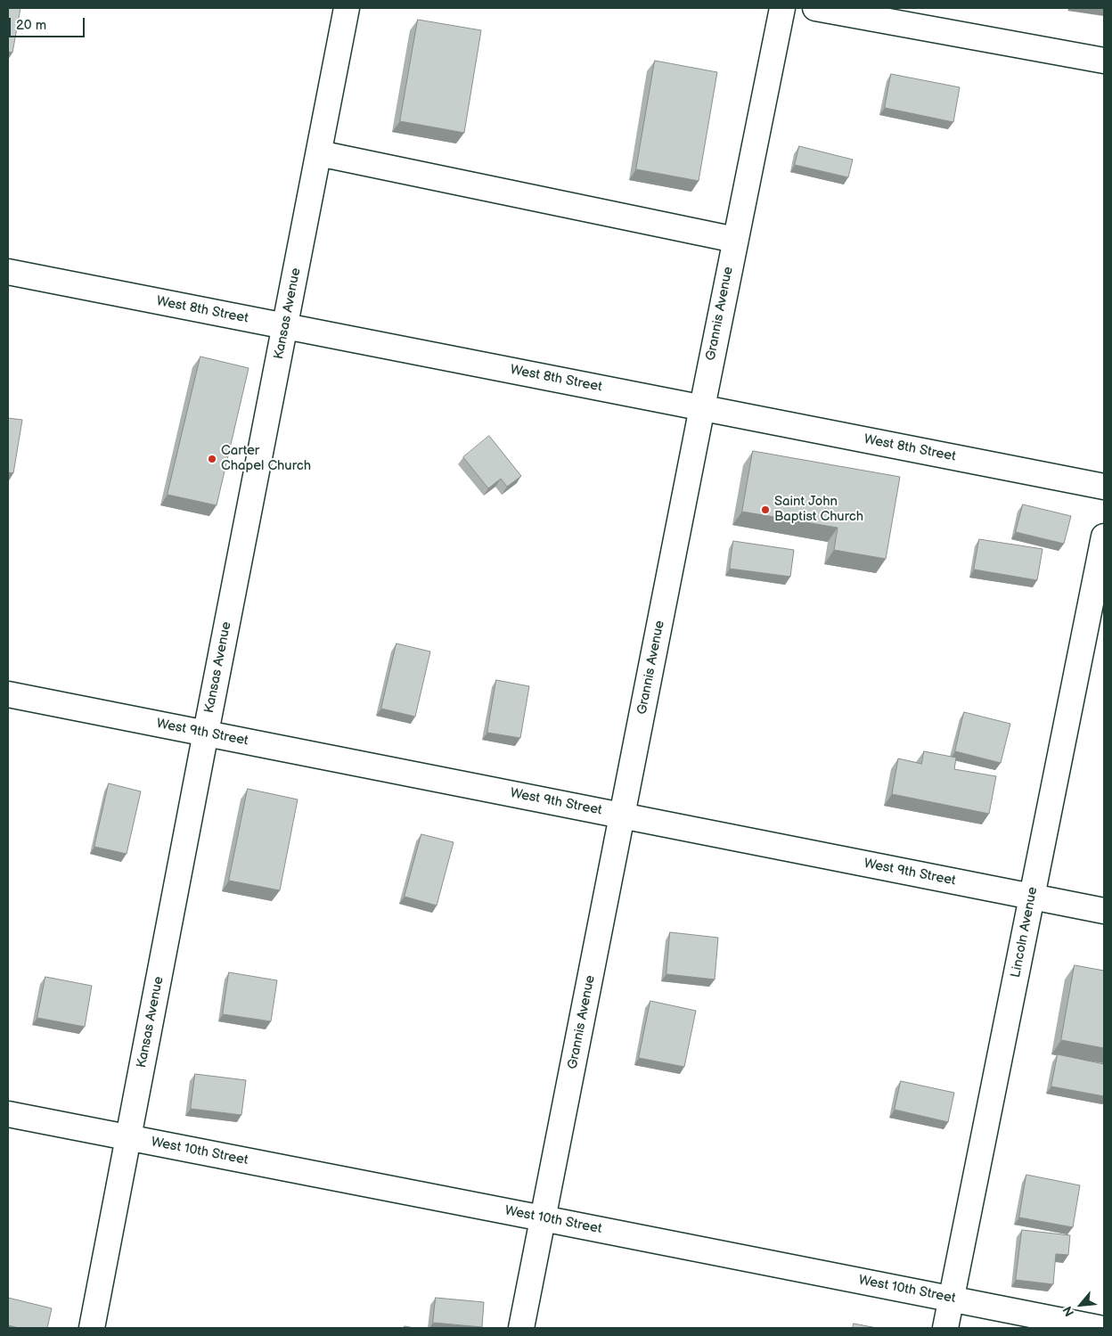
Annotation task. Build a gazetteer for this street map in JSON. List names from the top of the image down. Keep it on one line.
{"streets":{"street":["West 8th Street","Kansas Avenue","Grannis Avenue","West 9th Street","Lincoln Avenue","West 10th Street"]},"crossings":[["West 8th Street","Kansas Avenue"],["West 8th Street","Grannis Avenue"],["Kansas Avenue","West 9th Street"],["Kansas Avenue","West 10th Street"],["Grannis Avenue","West 9th Street"],["Grannis Avenue","West 10th Street"],["West 9th Street","Lincoln Avenue"],["Lincoln Avenue","West 10th Street"]],"places":["Carter Chapel Church","Saint John Baptist Church"],"scale_bar":"20 m","north":"bottom left"}
